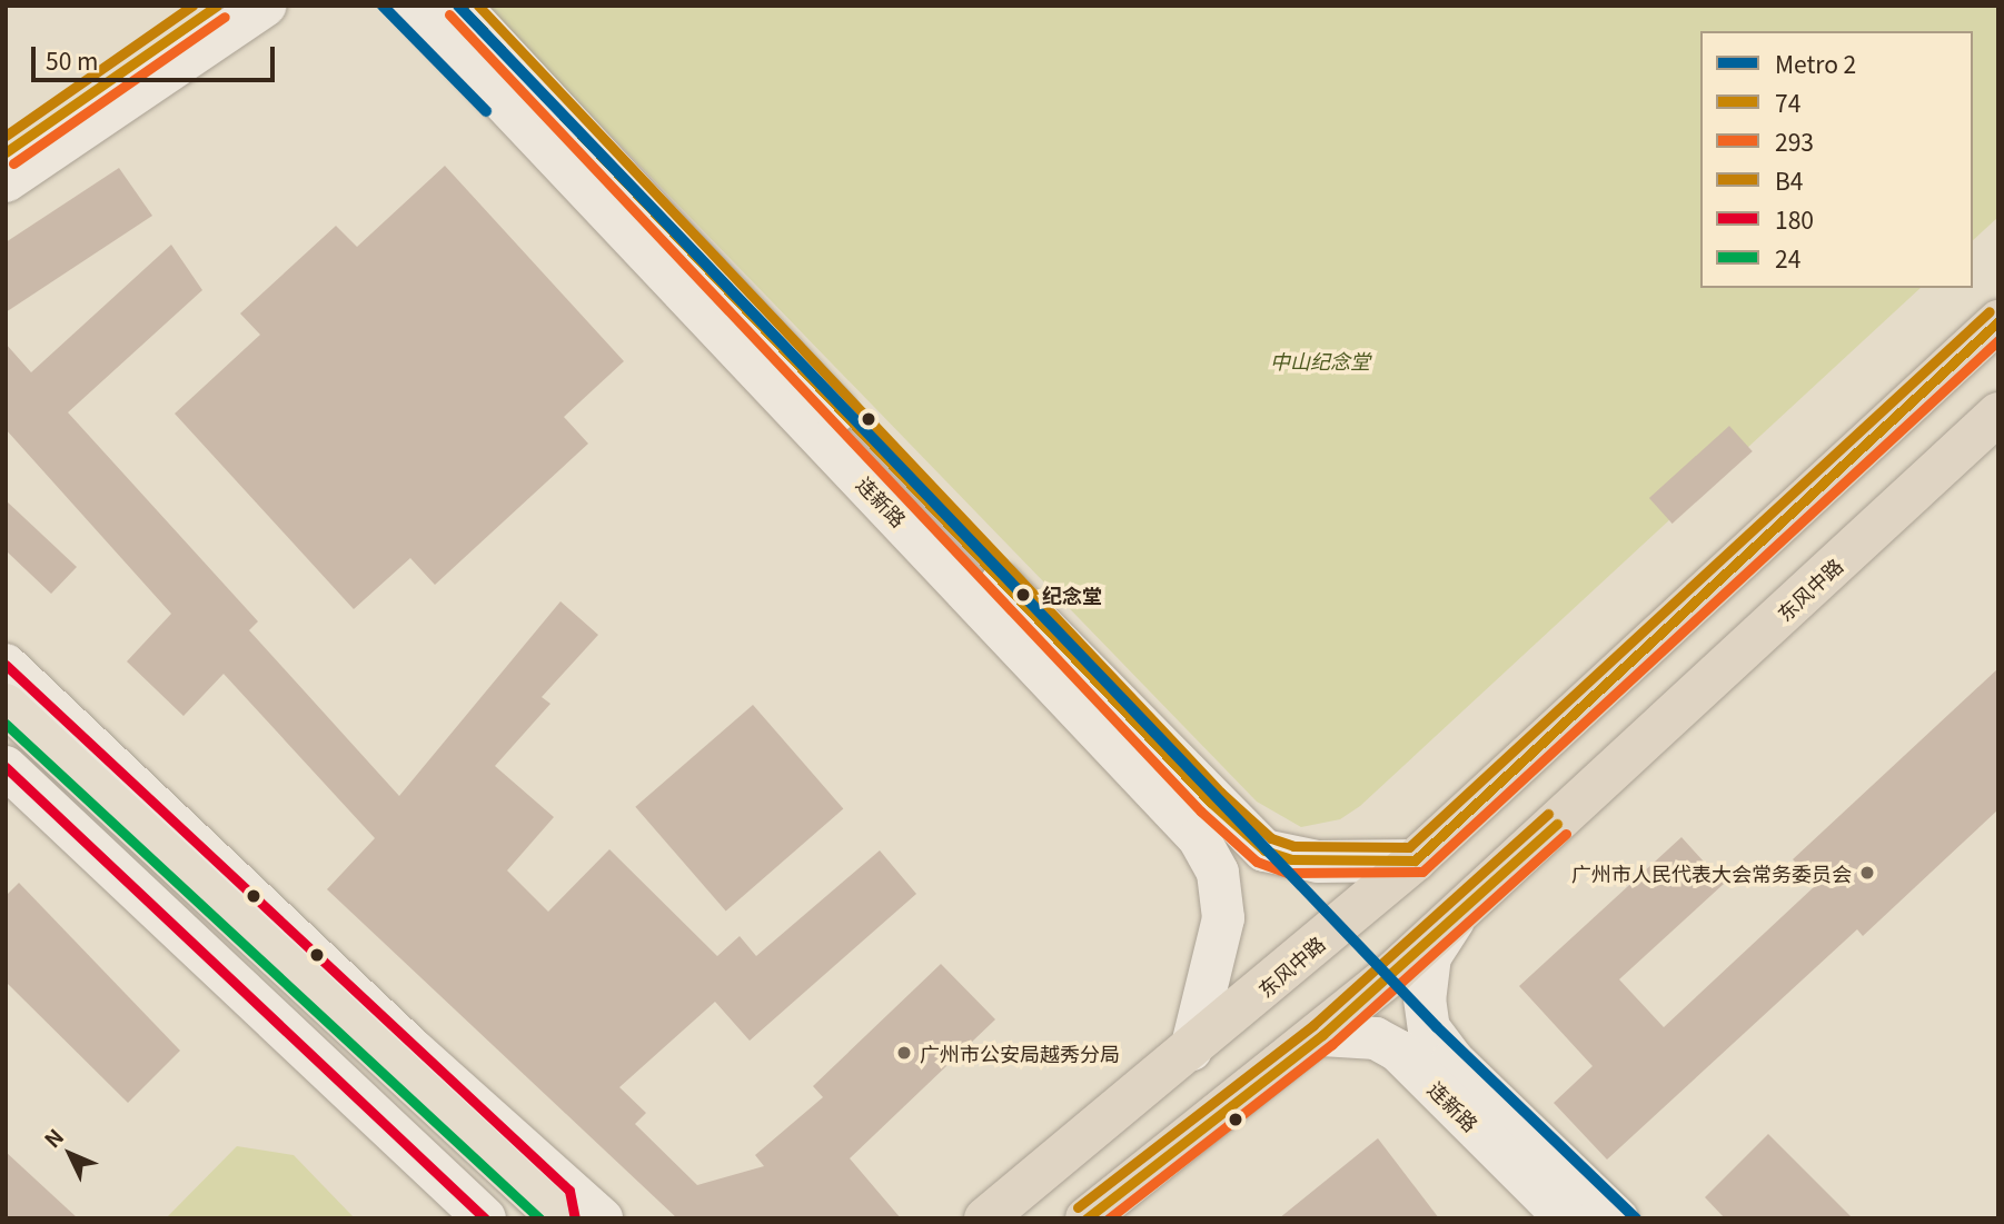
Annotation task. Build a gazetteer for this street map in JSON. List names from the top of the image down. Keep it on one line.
{"streets":{"highway":["东风中路"],"street":["连新路"]},"crossings":[["连新路","东风中路"]],"parks":["中山纪念堂"],"places":["纪念堂","广州市人民代表大会常务委员会","广州市公安局越秀分局"],"lines":["metro line 2","transit line 74","transit line B4","transit line 293","transit line 180","transit line 24"],"legend":["Metro 2","74","293","B4","180","24"],"scale_bar":"50 m","north":"top left"}
